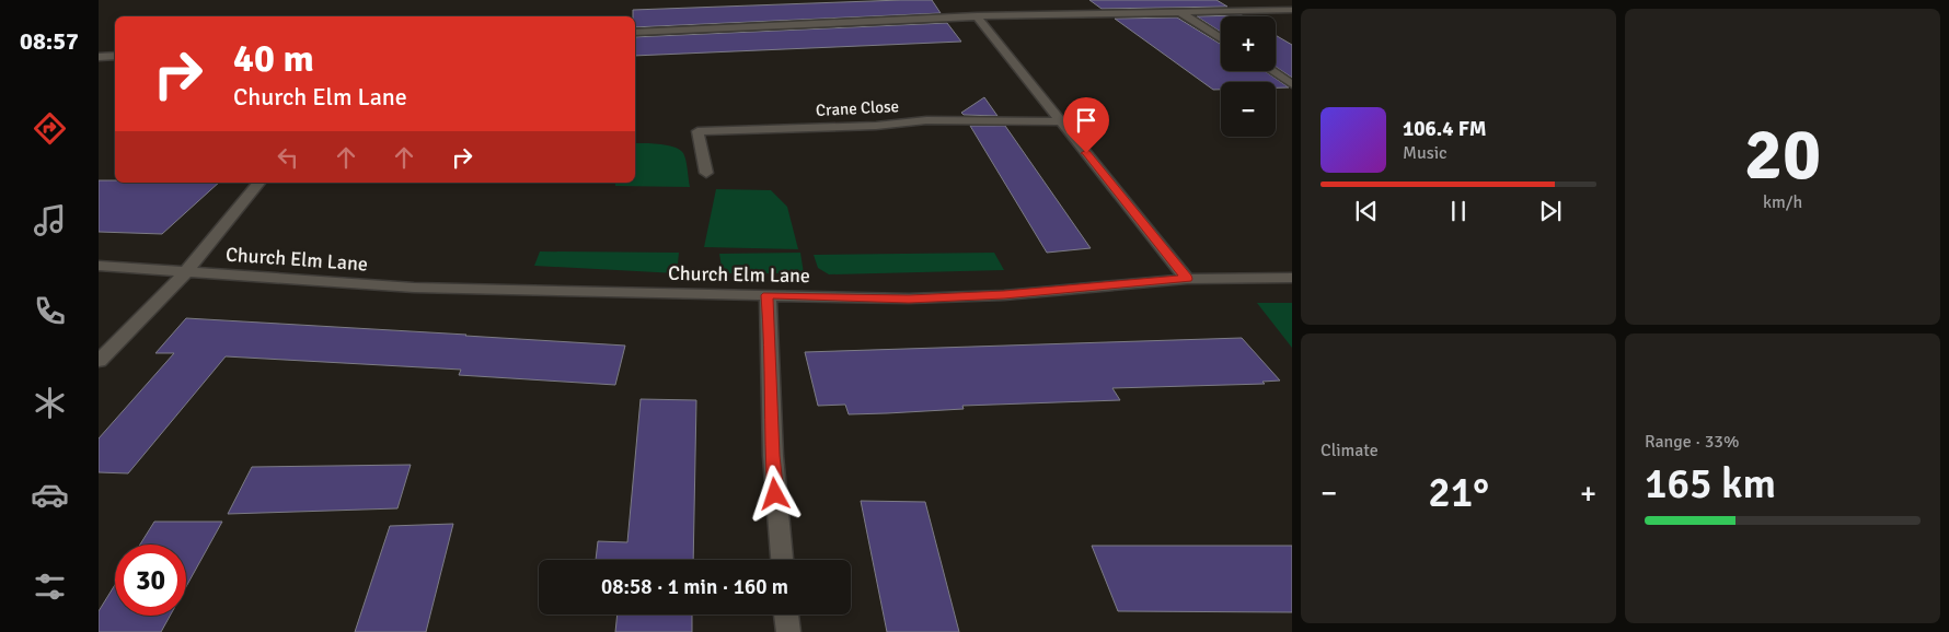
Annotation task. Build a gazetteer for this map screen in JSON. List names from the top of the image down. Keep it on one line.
{"streets":{"street":["Crane Close","Church Elm Lane"]},"page":{"tabs":"08:57","tile":[["20","km/h"],"Climate",["Range · 33%","165 km"]],"map_buttons":["+","−"],"turn":["40 m","Church Elm Lane"],"song":["106.4 FM","Music"],"heat":["−","21°","+"],"limit":"30","trip":"08:58 · 1 min · 160 m"}}
